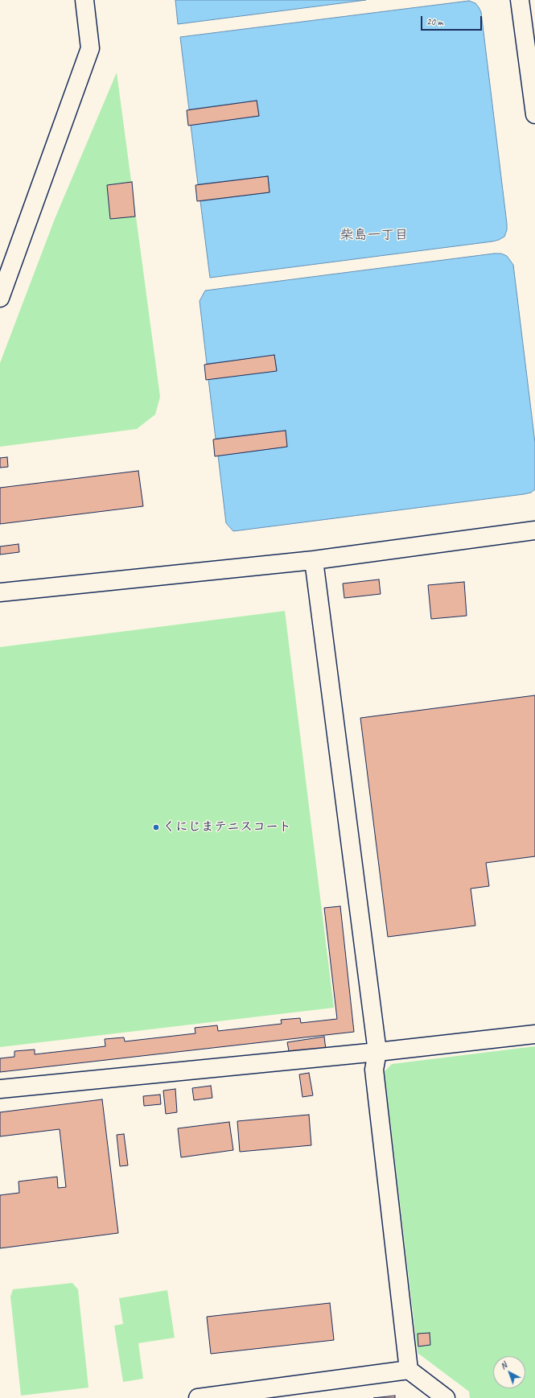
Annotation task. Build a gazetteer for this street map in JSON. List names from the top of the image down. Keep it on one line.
{"districts":["柴島一丁目"],"places":["くにじまテニスコート"],"scale_bar":"20 m","north":"top left"}
